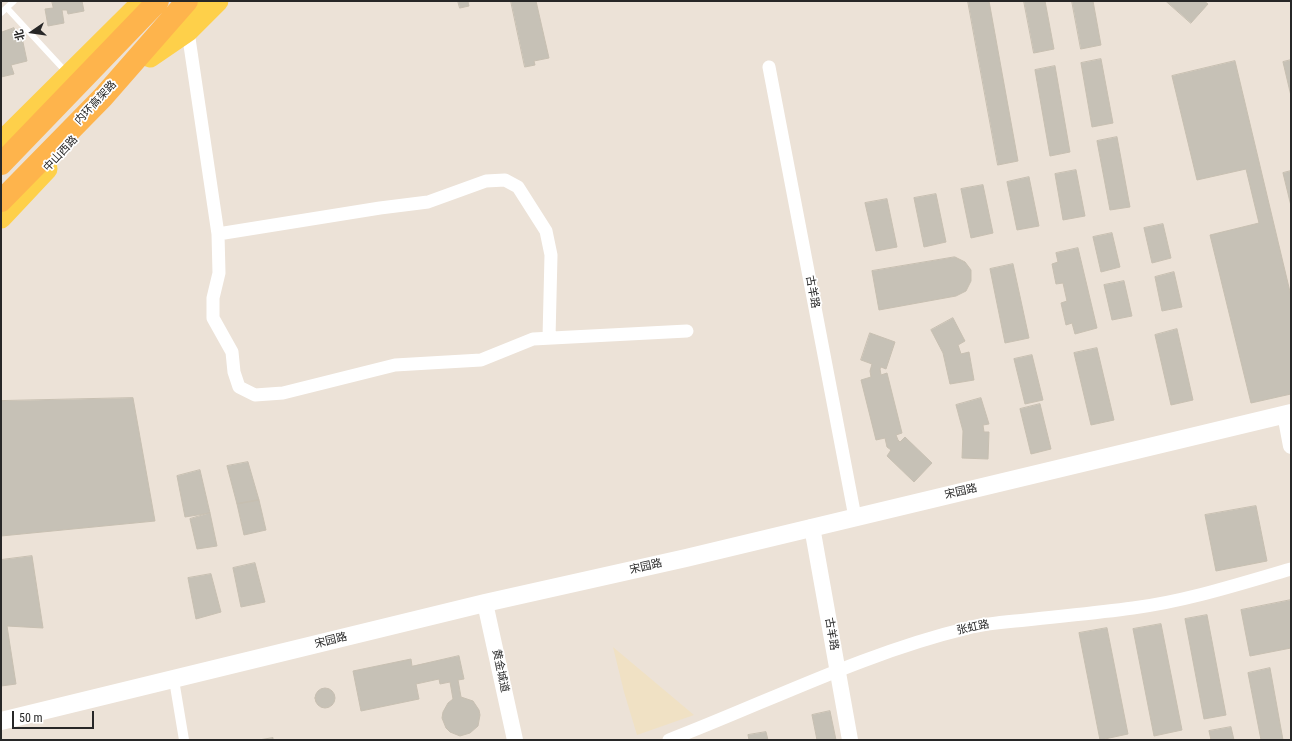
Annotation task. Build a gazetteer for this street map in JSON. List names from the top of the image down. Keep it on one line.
{"streets":{"highway":["内环高架路"],"main road":["中山西路","宋园路"],"street":["古羊路","张虹路","黄金城道"]},"crossings":[["内环高架路","中山西路"],["古羊路","宋园路"],["古羊路","张虹路"],["宋园路","黄金城道"]],"scale_bar":"50 m","north":"left"}
